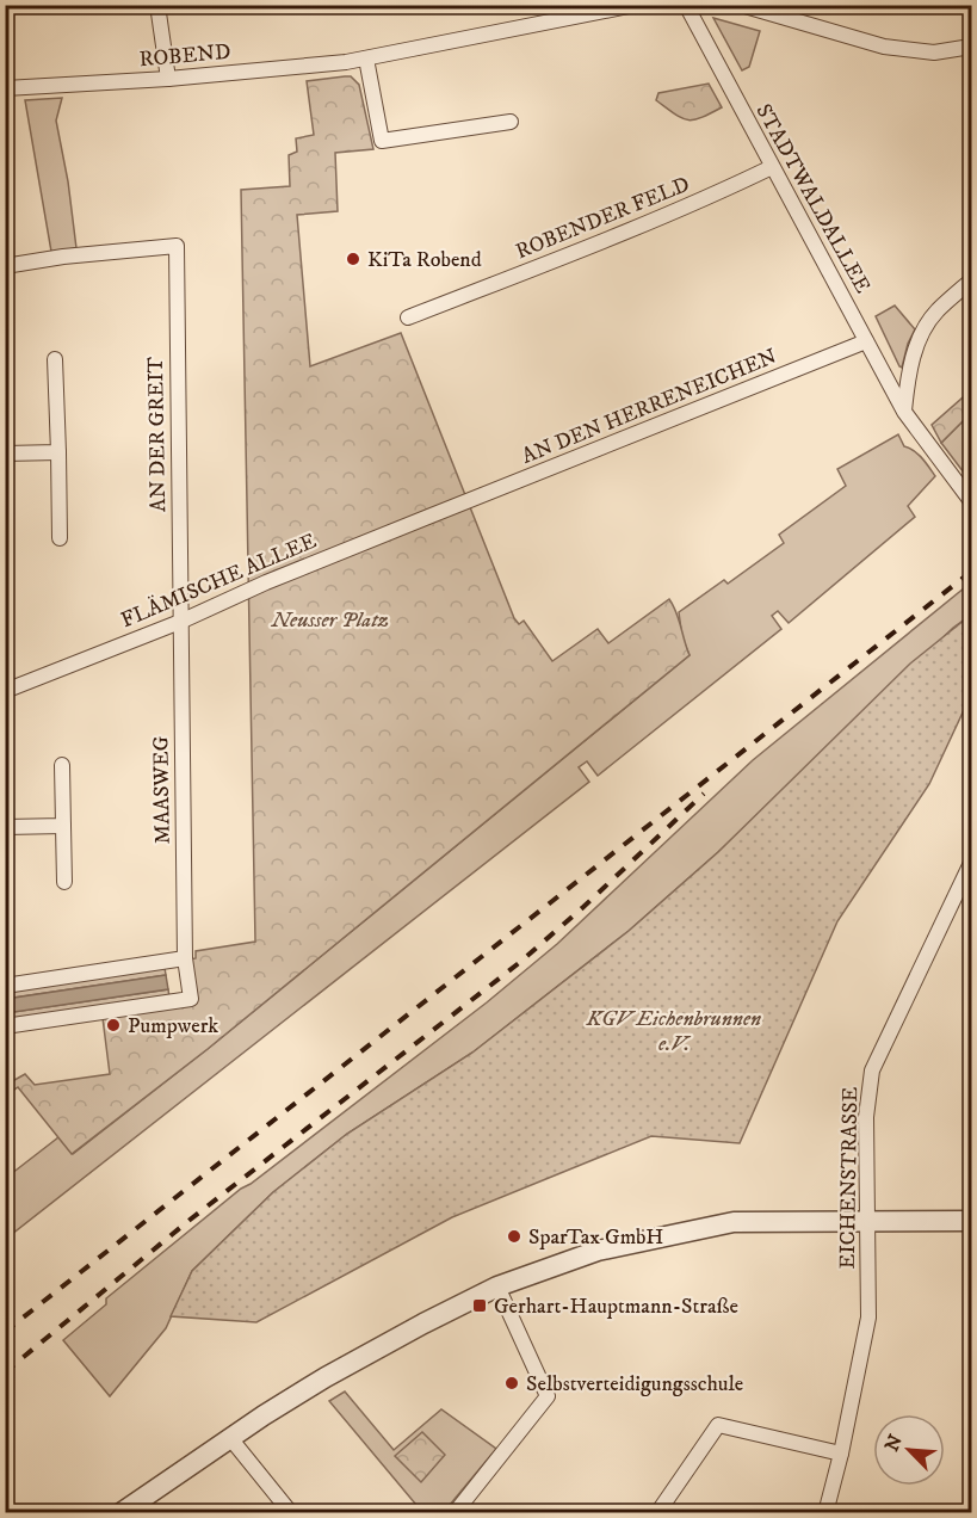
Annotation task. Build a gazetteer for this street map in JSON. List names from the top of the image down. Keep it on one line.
{"streets":{"street":["ROBEND","STADTWALDALLEE","ROBENDER FELD","AN DEN HERRENEICHEN","AN DER GREIT","FLÄMISCHE ALLEE","MAASWEG","EICHENSTRASSE"]},"crossings":[["STADTWALDALLEE","ROBENDER FELD"],["STADTWALDALLEE","AN DEN HERRENEICHEN"],["AN DEN HERRENEICHEN","FLÄMISCHE ALLEE"],["AN DER GREIT","FLÄMISCHE ALLEE"],["AN DER GREIT","MAASWEG"],["FLÄMISCHE ALLEE","MAASWEG"]],"parks":["Neusser Platz","KGV Eichenbrunnen e.V."],"places":{"other":["KiTa Robend","Pumpwerk","SparTax GmbH","Selbstverteidigungsschule"],"transit":["Gerhart-Hauptmann-Straße"]},"north":"top left"}
